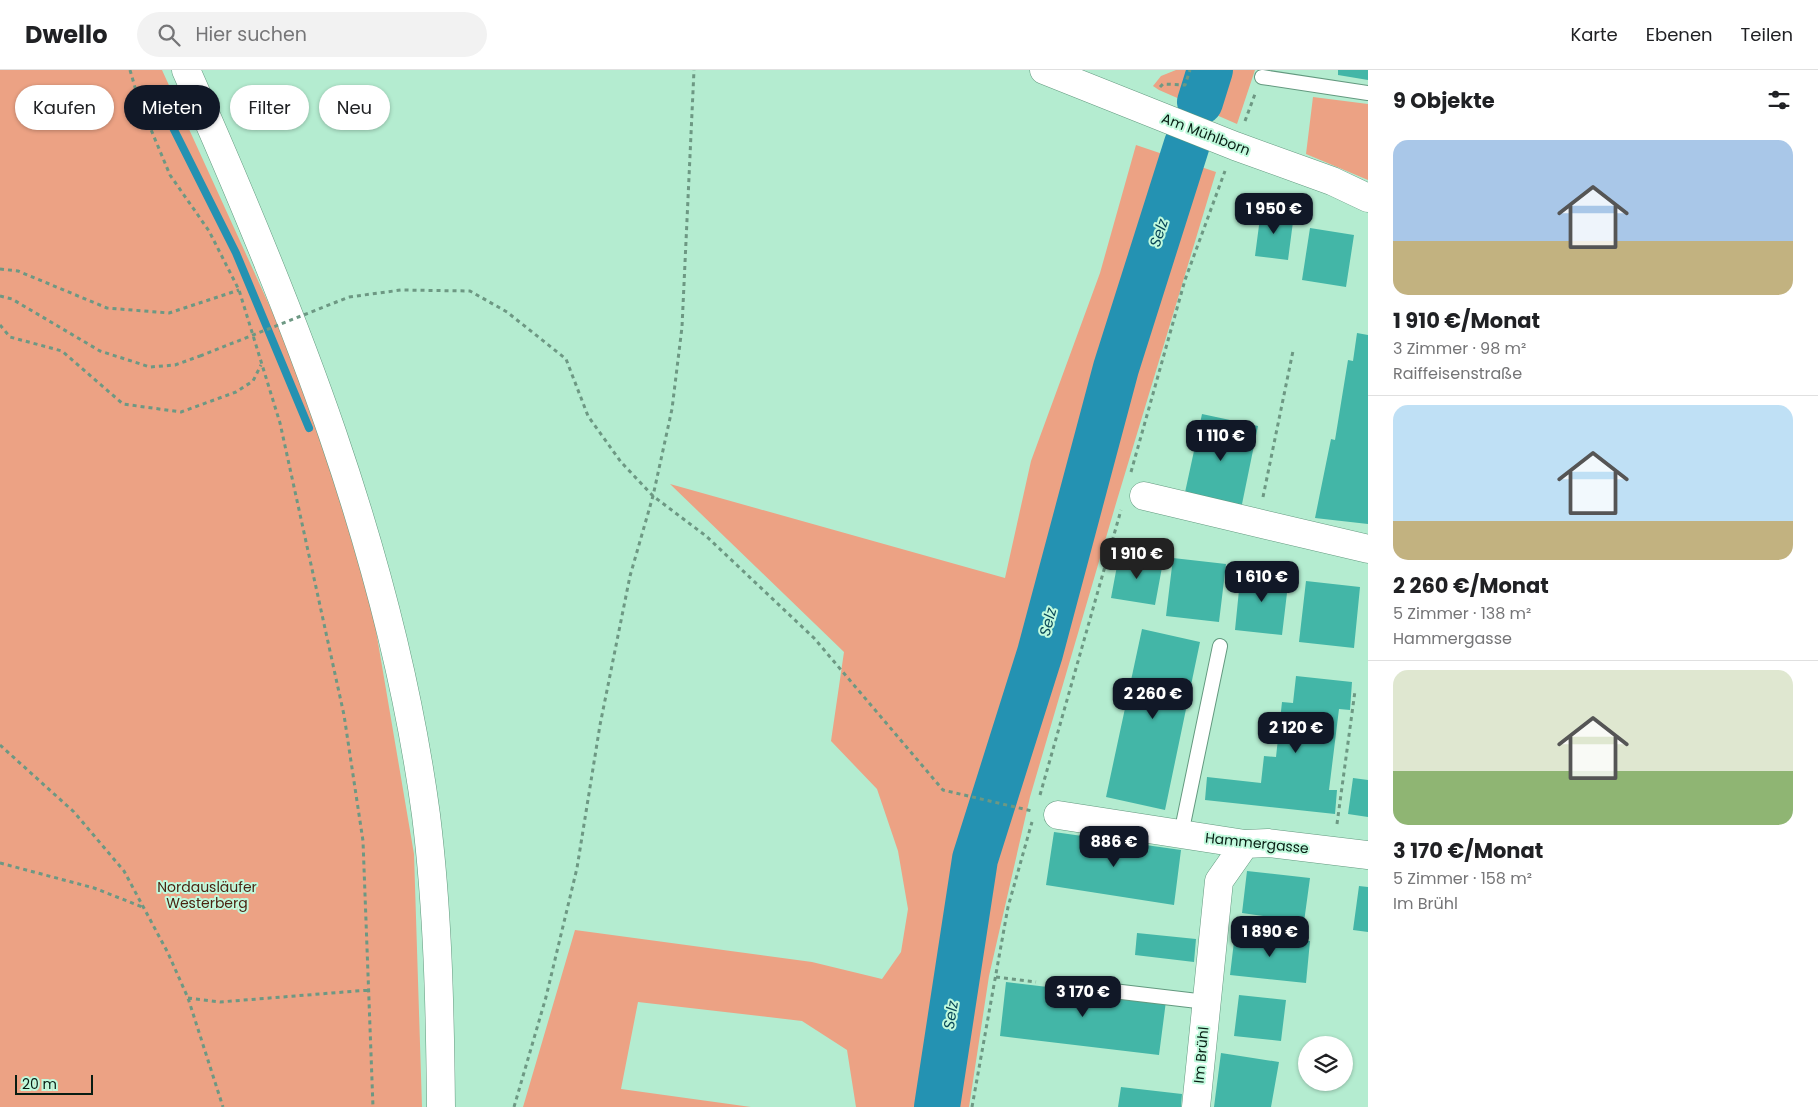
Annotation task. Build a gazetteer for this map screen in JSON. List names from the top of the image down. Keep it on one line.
{"streets":{"street":["Am Mühlborn","Hammergasse","Im Brühl"]},"crossings":[["Hammergasse","Im Brühl"]],"water":["Selz"],"parks":["Nordausläufer Westerberg"],"scale_bar":"20 m","page":{"header":"Dwello","search":"Hier suchen","nav":["Karte","Ebenen","Teilen"],"heading":"9 Objekte","chip":["Kaufen","Mieten","Filter","Neu"],"list":[{"name":"1 910 €/Monat","note":"3 Zimmer · 98 m² · Raiffeisenstraße"},{"name":"2 260 €/Monat","note":"5 Zimmer · 138 m² · Hammergasse"},{"name":"3 170 €/Monat","note":"5 Zimmer · 158 m² · Im Brühl"}],"price":["1 950 €","1 110 €","1 910 €","1 610 €","2 260 €","2 120 €","886 €","1 890 €","3 170 €"],"scale":"20 m"}}
